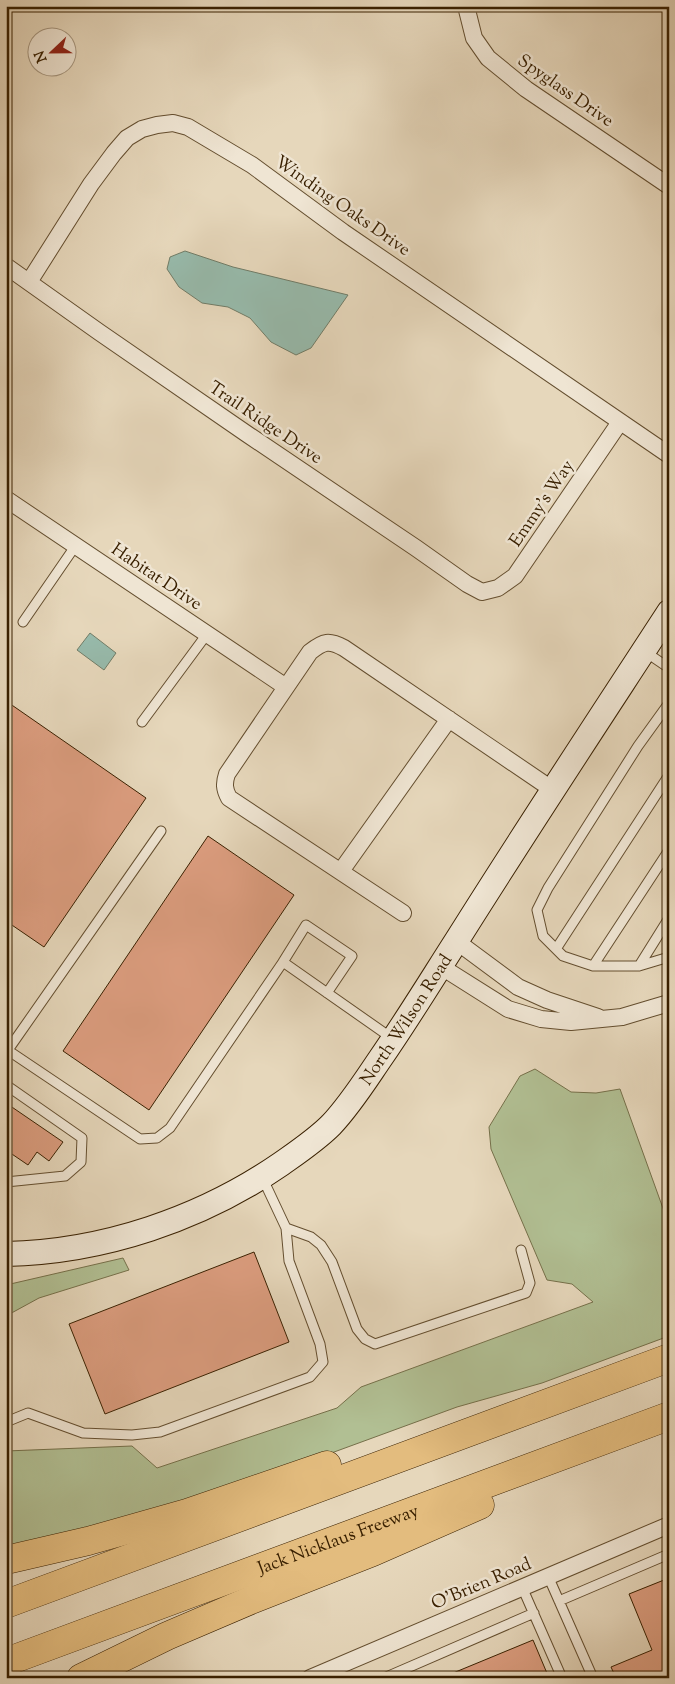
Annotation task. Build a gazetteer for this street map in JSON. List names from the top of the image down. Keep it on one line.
{"streets":{"highway":["Jack Nicklaus Freeway"],"main road":["North Wilson Road"],"street":["Spyglass Drive","Winding Oaks Drive","Trail Ridge Drive","Emmy's Way","Habitat Drive","O'Brien Road"]},"crossings":[["Winding Oaks Drive","Trail Ridge Drive"],["Winding Oaks Drive","Emmy's Way"],["Trail Ridge Drive","Emmy's Way"]],"north":"left"}
